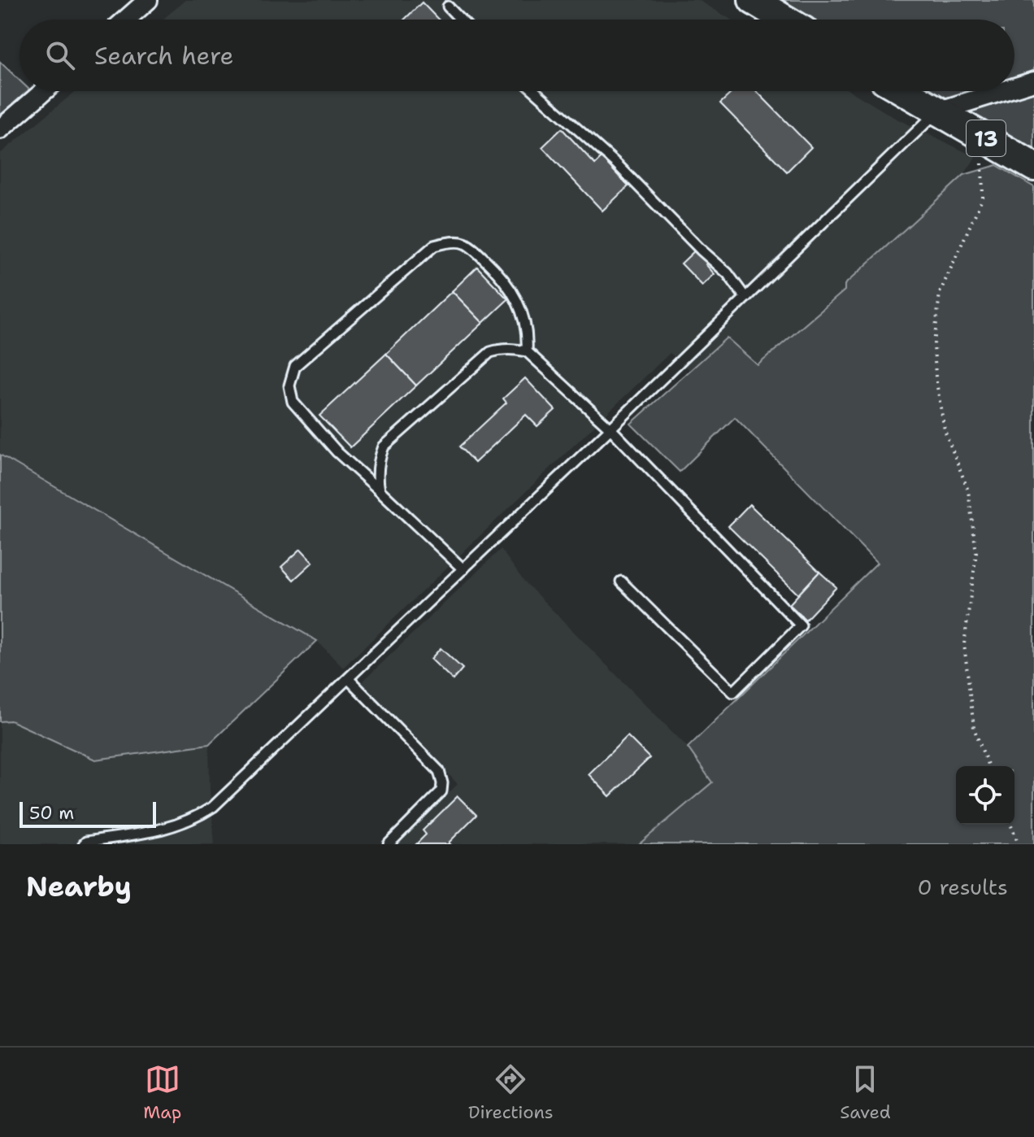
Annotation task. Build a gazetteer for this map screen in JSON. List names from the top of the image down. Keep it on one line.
{"streets":{"main road":["13"]},"scale_bar":"50 m","page":{"search":"Search here","scale":"50 m","heading":["Nearby","0 results"],"nav":["Map","Directions","Saved"]}}
